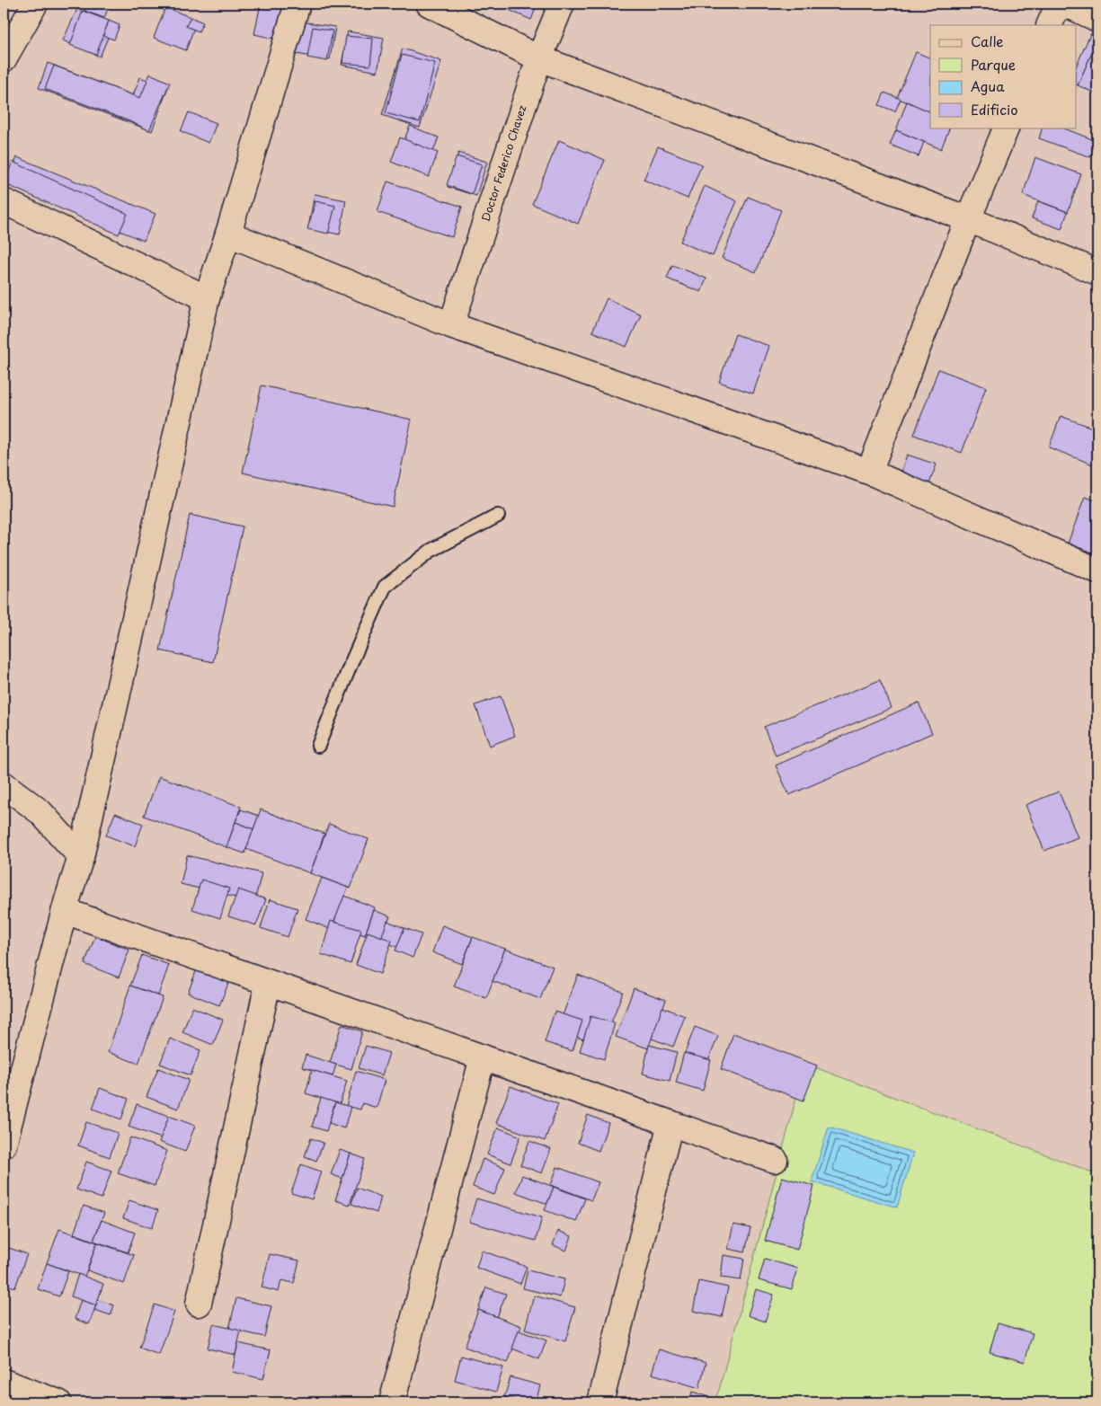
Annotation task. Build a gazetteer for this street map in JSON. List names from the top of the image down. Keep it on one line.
{"streets":{"street":["Doctor Federico Chavez"]},"legend":["Calle","Parque","Agua","Edificio"]}
